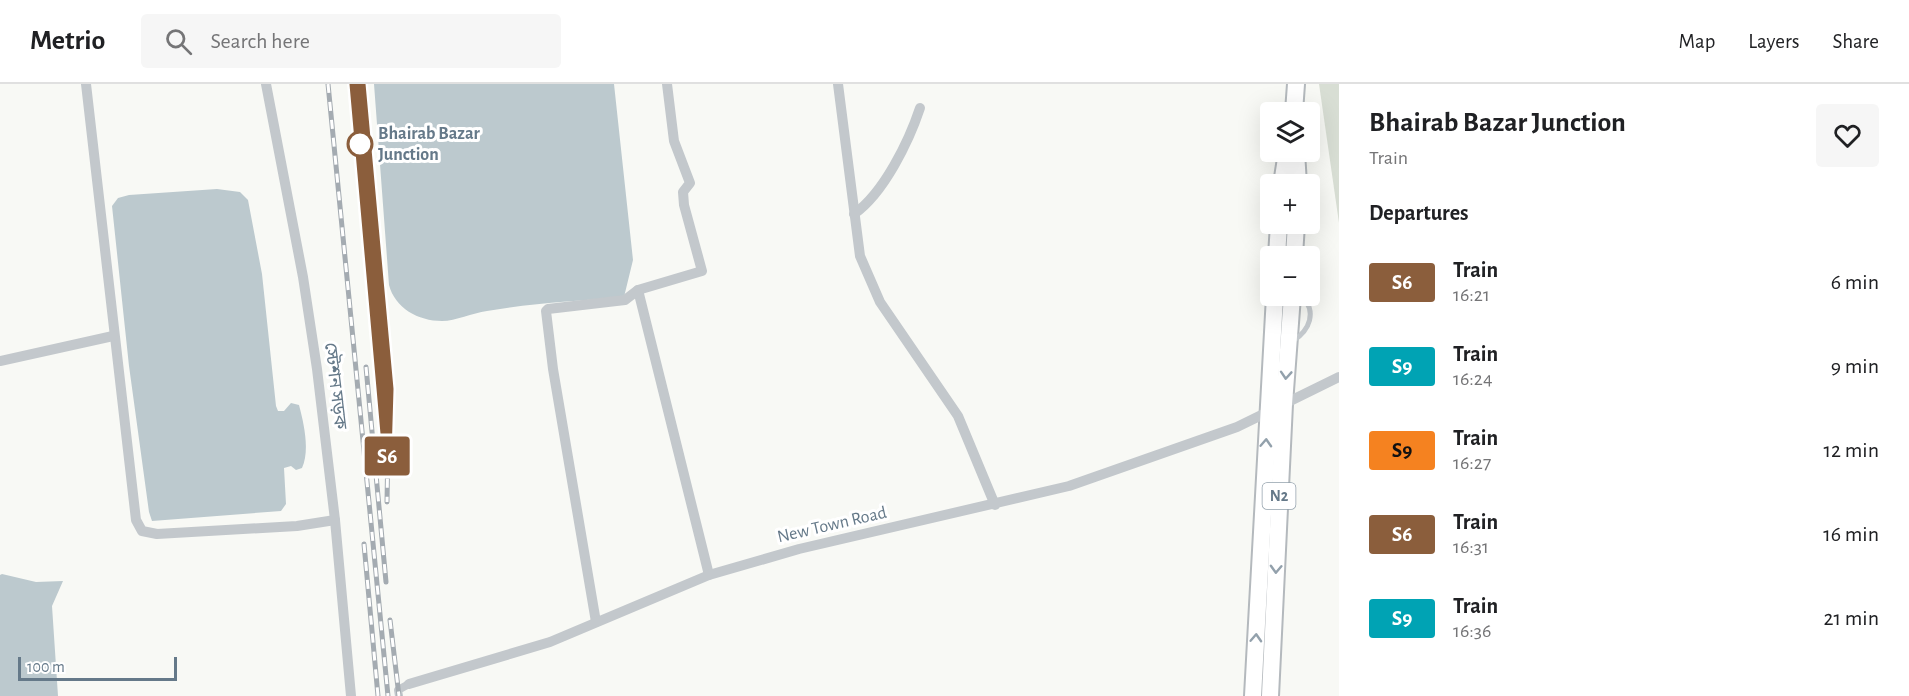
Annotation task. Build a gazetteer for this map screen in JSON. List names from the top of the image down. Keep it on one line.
{"streets":{"highway":["N2"],"street":["স্টেশন সড়ক","New Town Road"]},"crossings":[["N2","New Town Road"]],"places":["Bhairab Bazar Junction"],"scale_bar":"100 m","page":{"header":"Metrio","search":"Search here","nav":["Map","Layers","Share"],"on_map":"S6","heading":[["Bhairab Bazar Junction","Train"],"Departures"],"map_buttons":["+","−"],"list":[{"mark":"S6","name":"Train","note":"16:21","value":"6 min"},{"mark":"S9","name":"Train","note":"16:24","value":"9 min"},{"mark":"S9","name":"Train","note":"16:27","value":"12 min"},{"mark":"S6","name":"Train","note":"16:31","value":"16 min"},{"mark":"S9","name":"Train","note":"16:36","value":"21 min"}],"scale":"100 m"}}
